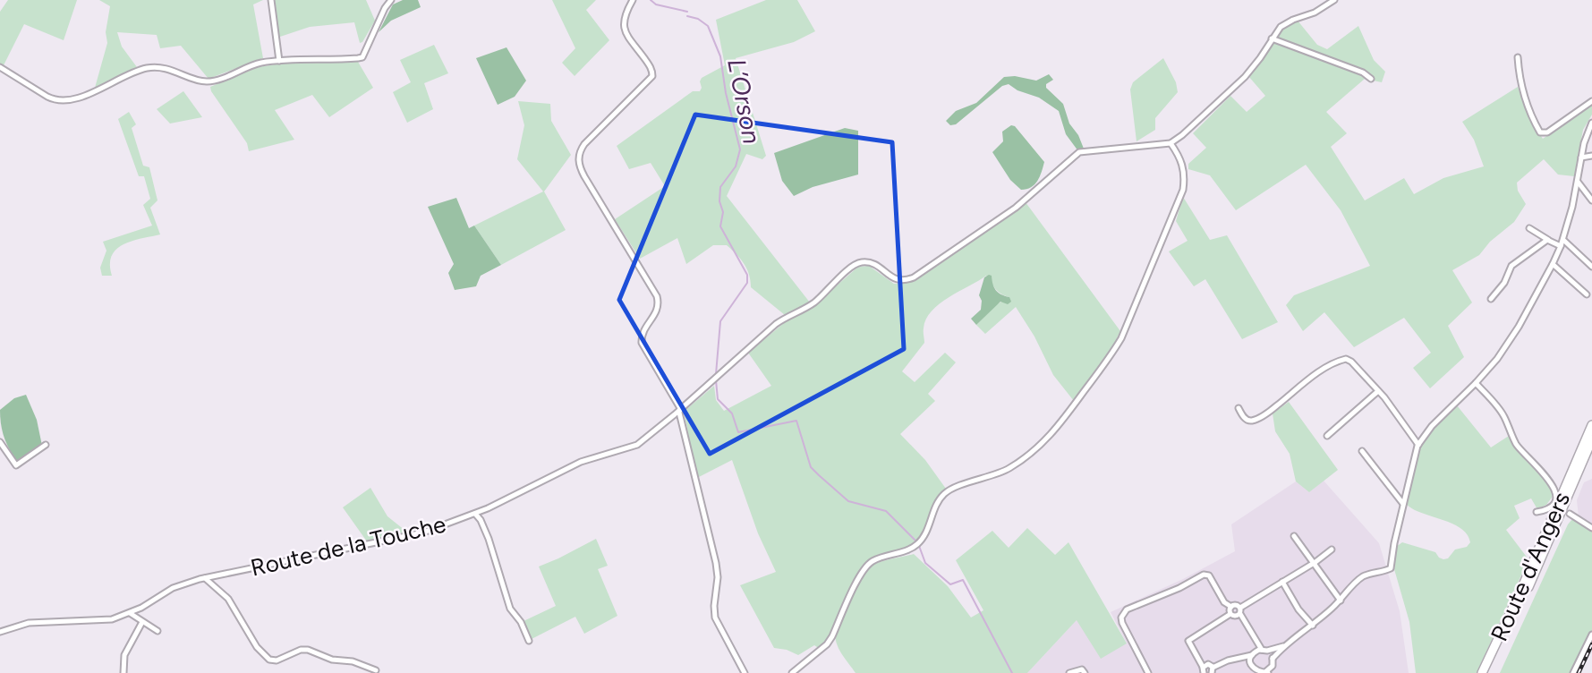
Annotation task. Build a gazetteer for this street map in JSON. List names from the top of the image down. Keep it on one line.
{"streets":{"highway":["Route d'Angers"],"street":["Route de la Touche"]},"water":["L’Orson"]}
